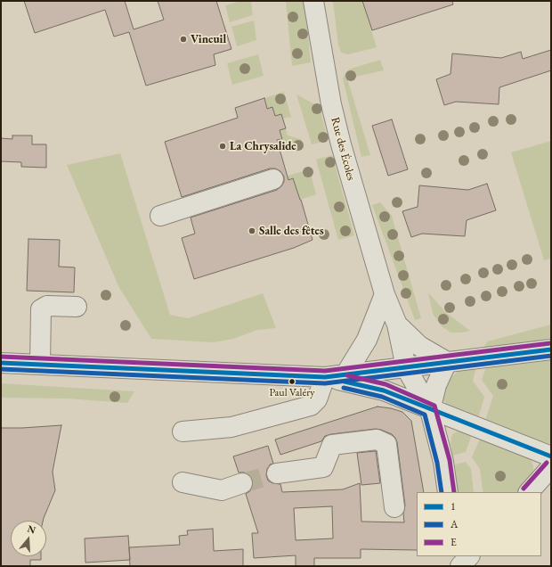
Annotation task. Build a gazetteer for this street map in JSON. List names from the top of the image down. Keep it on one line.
{"streets":{"street":["Rue des Écoles"]},"places":["Vineuil","La Chrysalide","Salle des fêtes","Paul Valéry"],"lines":["transit line E","transit line 1","transit line A"],"legend":["1","A","E"],"north":"top"}
